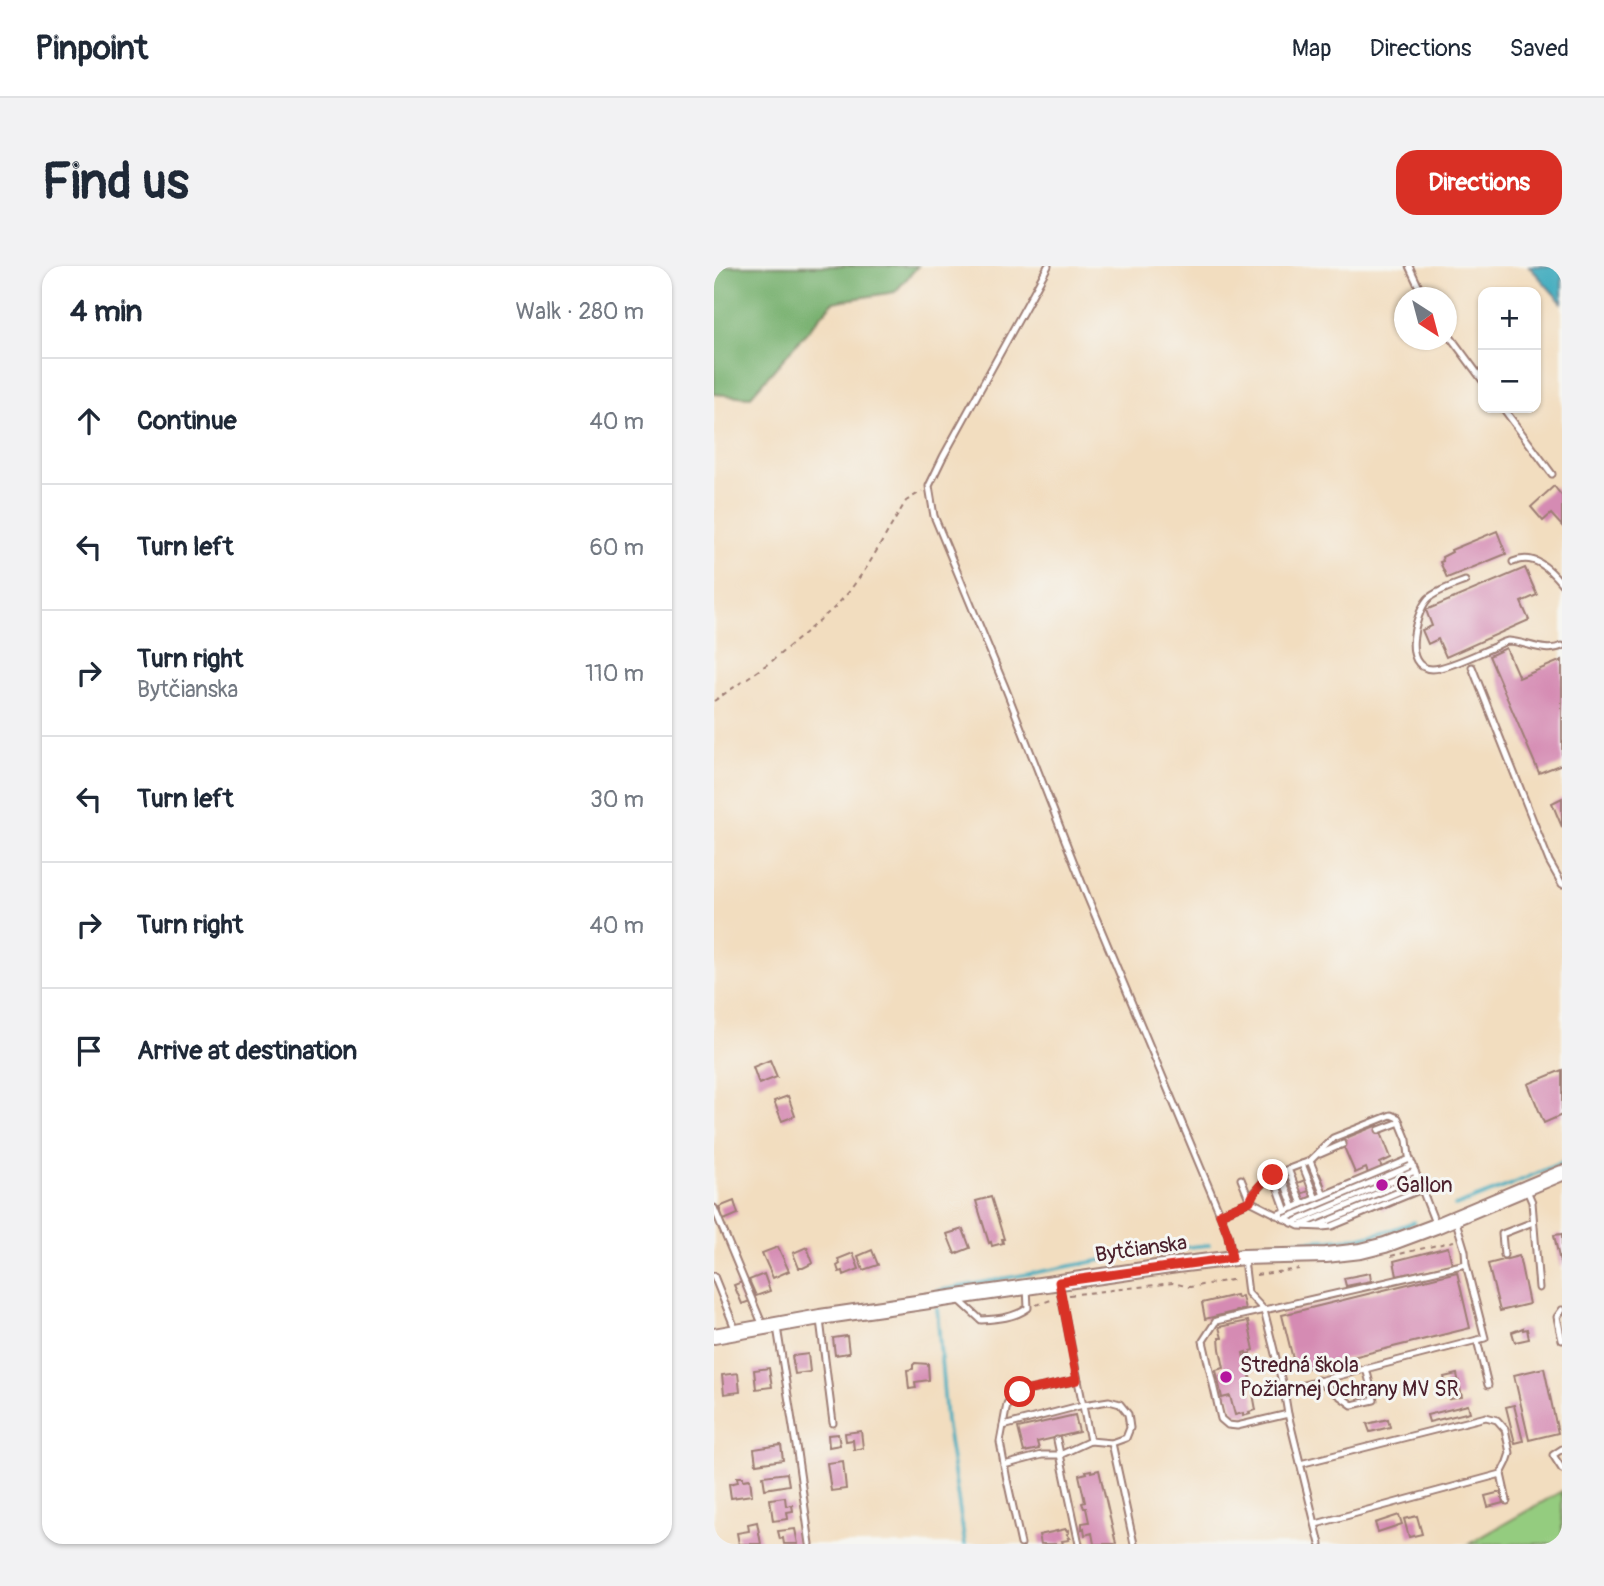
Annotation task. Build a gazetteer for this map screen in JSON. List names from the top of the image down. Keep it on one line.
{"streets":{"main road":["Bytčianska"]},"places":["Gallon","Stredná škola Požiarnej Ochrany MV SR"],"north":"bottom right","page":{"header":"Pinpoint","nav":["Map","Directions","Saved"],"buttons":"Directions","title":"Find us","heading":["4 min","Walk · 280 m"],"map_buttons":["+","−"],"list":[["Continue","40 m"],["Turn left","60 m"],["Turn right","Bytčianska","110 m"],["Turn left","30 m"],["Turn right","40 m"],"Arrive at destination"]}}
